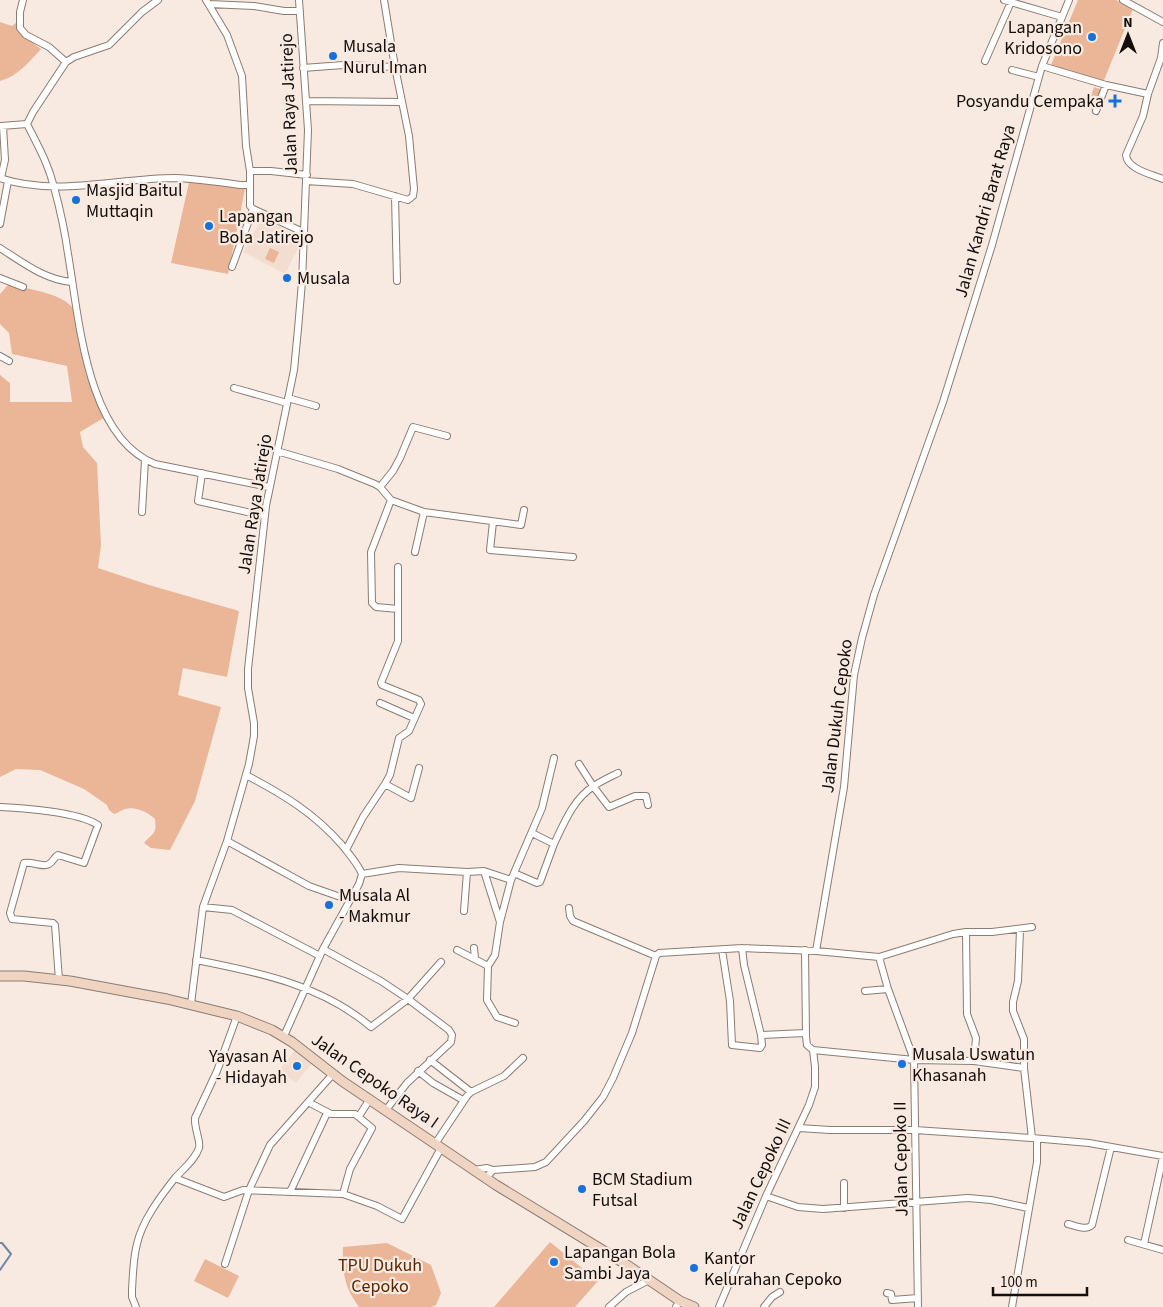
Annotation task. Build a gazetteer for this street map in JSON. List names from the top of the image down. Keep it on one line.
{"streets":{"main road":["Jalan Cepoko Raya I"],"street":["Jalan Raya Jatirejo","Jalan Kandri Barat Raya","Jalan Dukuh Cepoko","Jalan Cepoko II","Jalan Cepoko III"]},"crossings":[["Jalan Raya Jatirejo","Jalan Cepoko Raya I"],["Jalan Kandri Barat Raya","Jalan Dukuh Cepoko"]],"parks":["TPU Dukuh Cepoko"],"places":{"other":["Lapangan Kridosono","Musala Nurul Iman","Masjid Baitul Muttaqin","Lapangan Bola Jatirejo","Musala","Musala Al - Makmur","Musala Uswatun Khasanah","Yayasan Al - Hidayah","BCM Stadium Futsal","Lapangan Bola Sambi Jaya","Kantor Kelurahan Cepoko"],"health":["Posyandu Cempaka"]},"scale_bar":"100 m","north":"top"}
